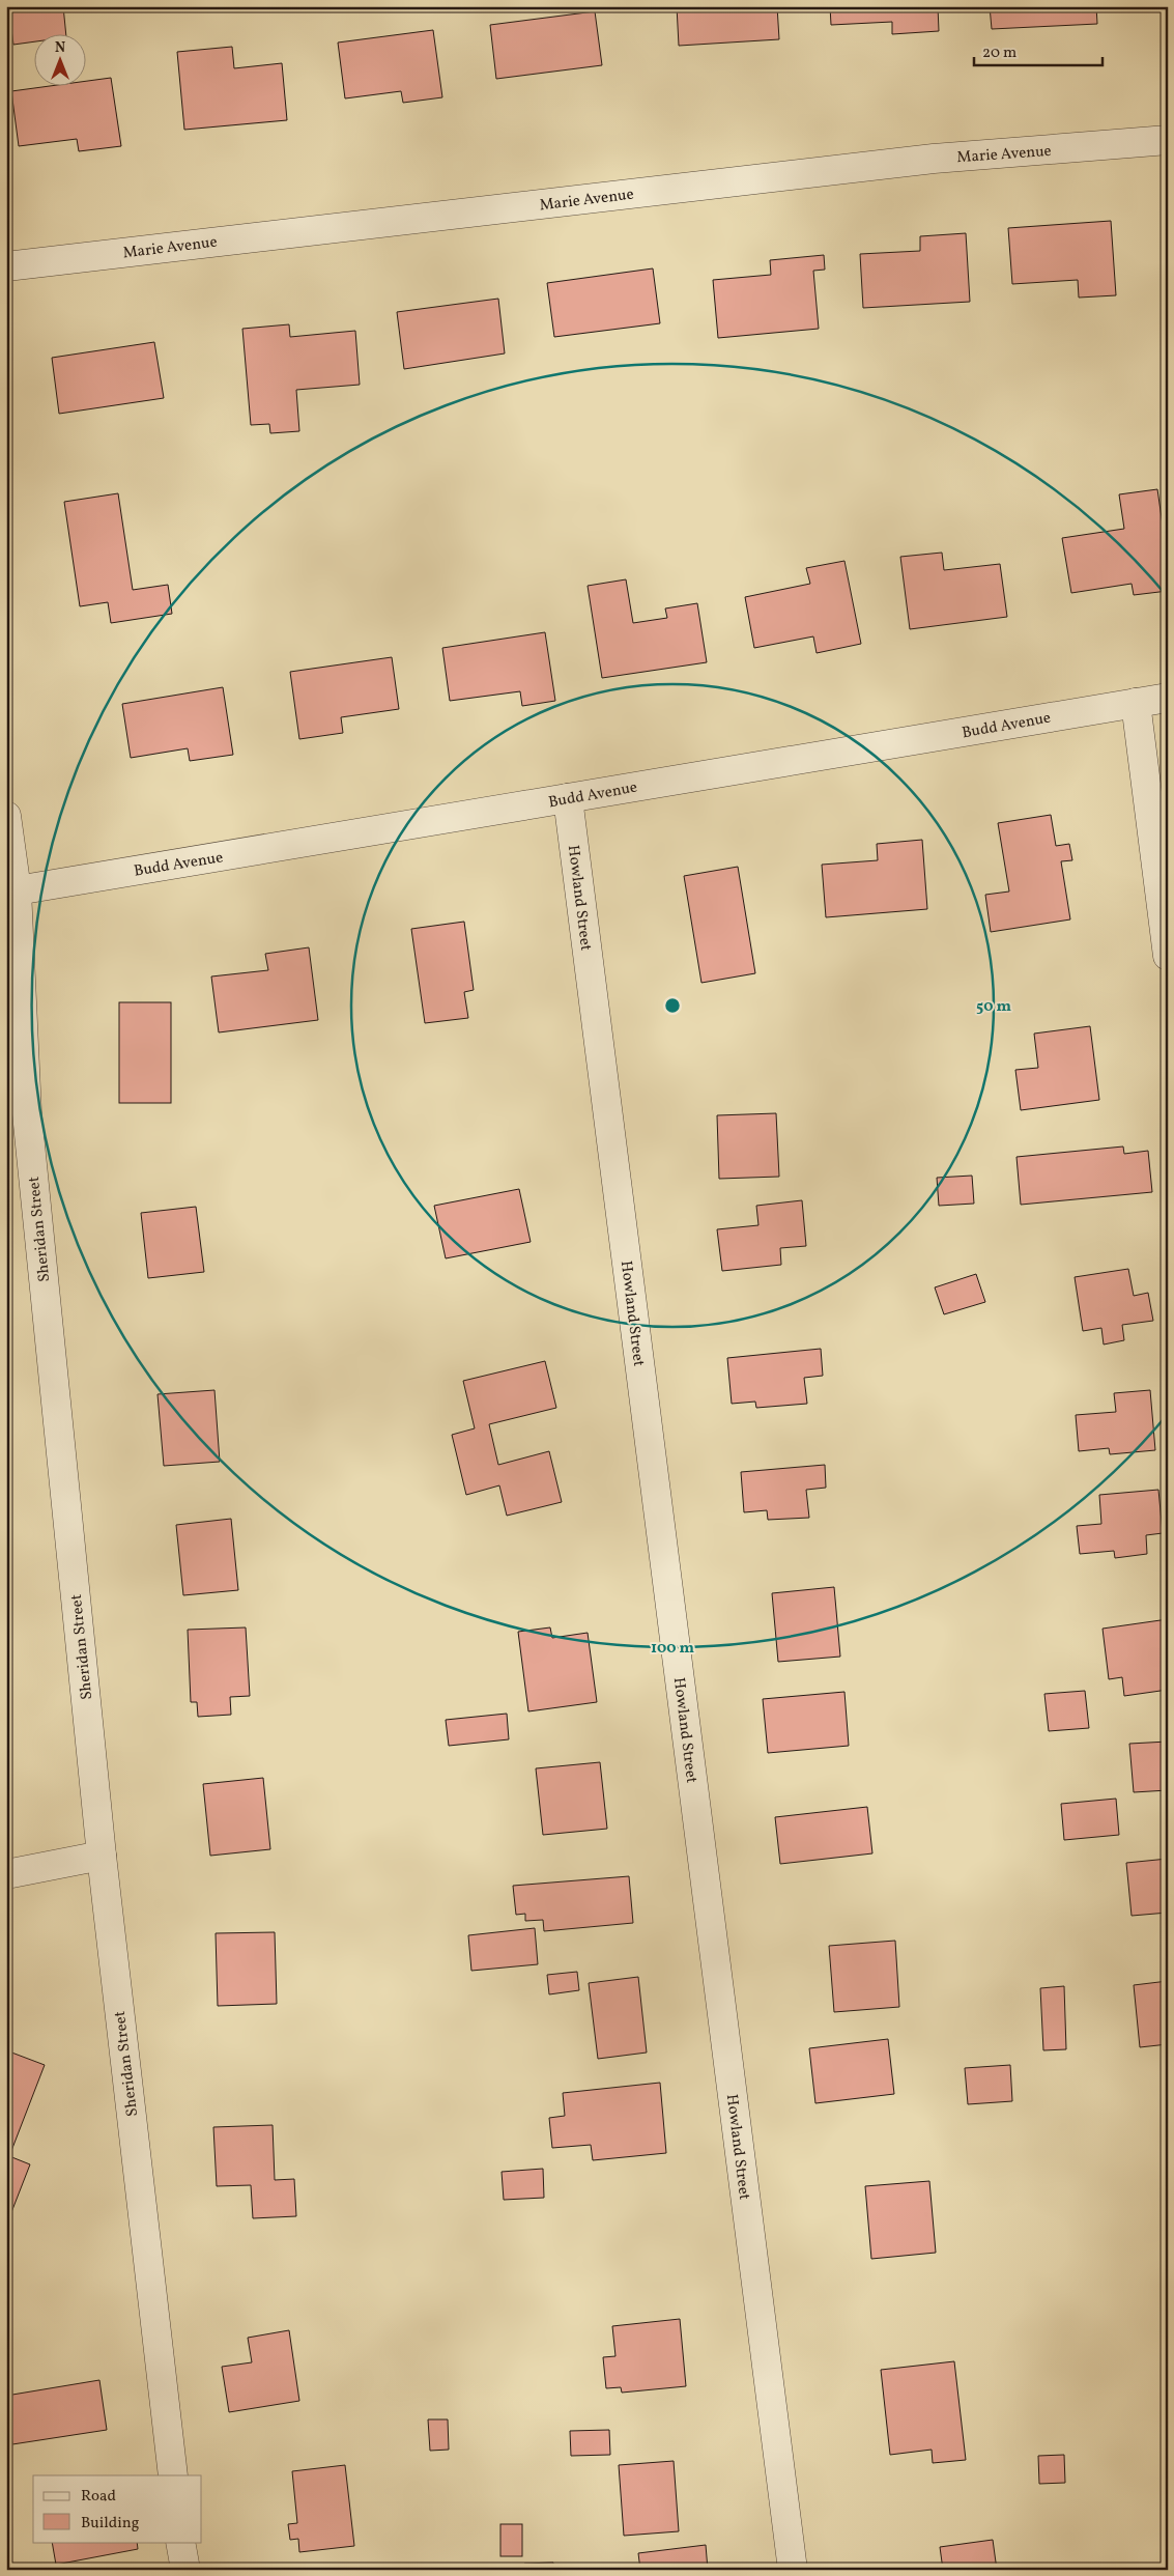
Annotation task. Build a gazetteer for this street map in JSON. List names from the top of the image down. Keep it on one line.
{"streets":{"street":["Marie Avenue","Budd Avenue","Howland Street","Sheridan Street"]},"crossings":[["Budd Avenue","Howland Street"],["Budd Avenue","Sheridan Street"]],"legend":["Road","Building"],"scale_bar":"20 m","north":"top","rings":["50 m","100 m"]}
